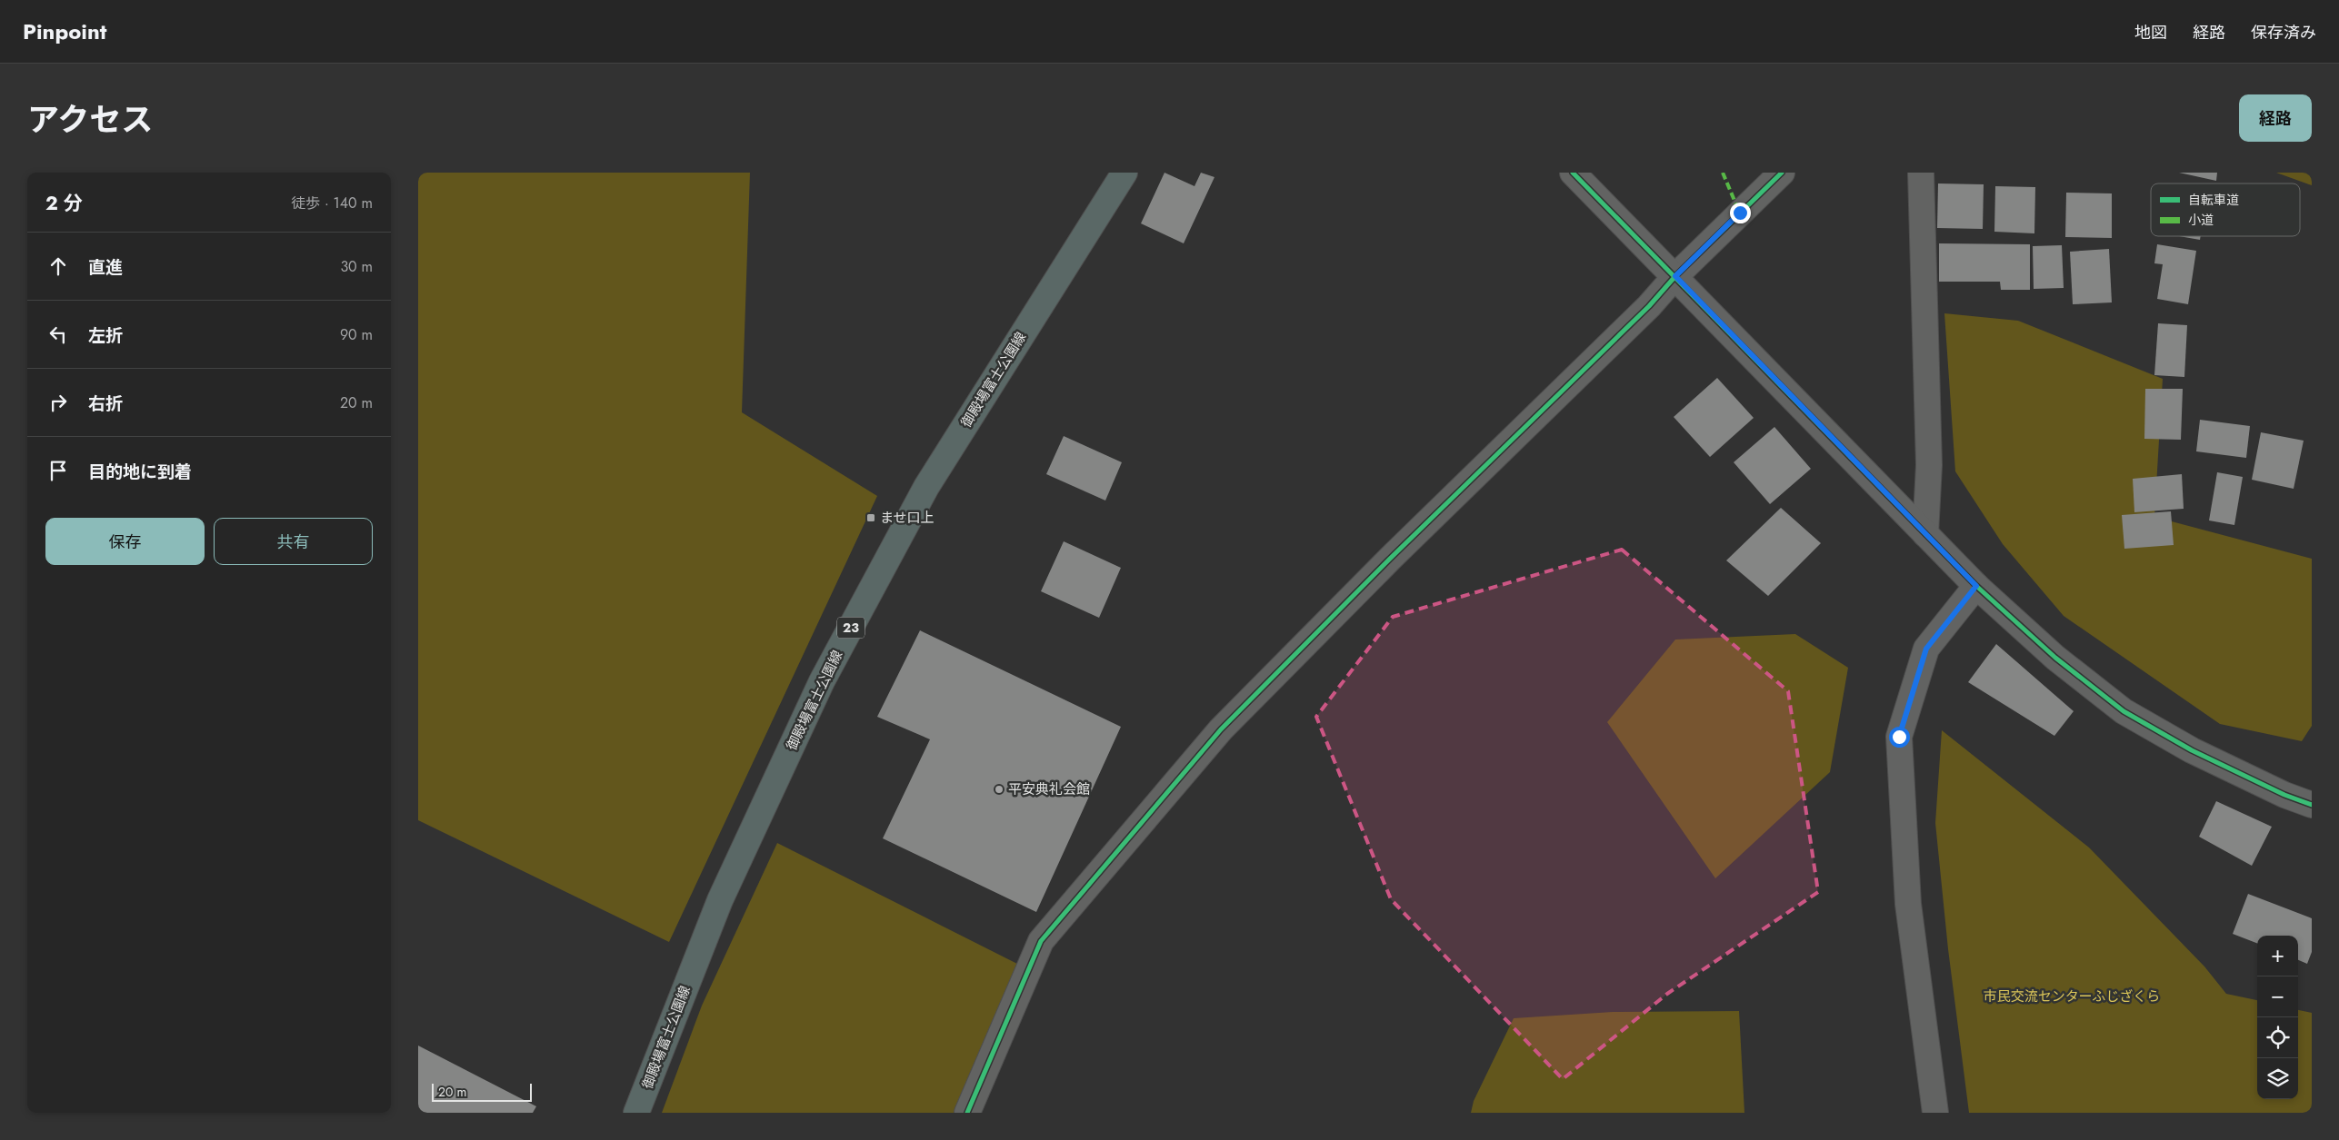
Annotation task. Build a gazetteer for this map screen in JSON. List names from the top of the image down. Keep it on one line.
{"streets":{"main road":["御殿場富士公園線","23"]},"parks":["市民交流センターふじざくら"],"places":{"transit":["ませ口上"],"other":["平安典礼会館"]},"legend":["自転車道","小道"],"scale_bar":"20 m","page":{"header":"Pinpoint","nav":["地図","経路","保存済み"],"title":"アクセス","buttons":["経路",["保存","共有"]],"heading":["2 分","徒歩 · 140 m"],"list":[["直進","30 m"],["左折","90 m"],["右折","20 m"],"目的地に到着"],"map_buttons":["+","−"],"scale":"20 m"}}
